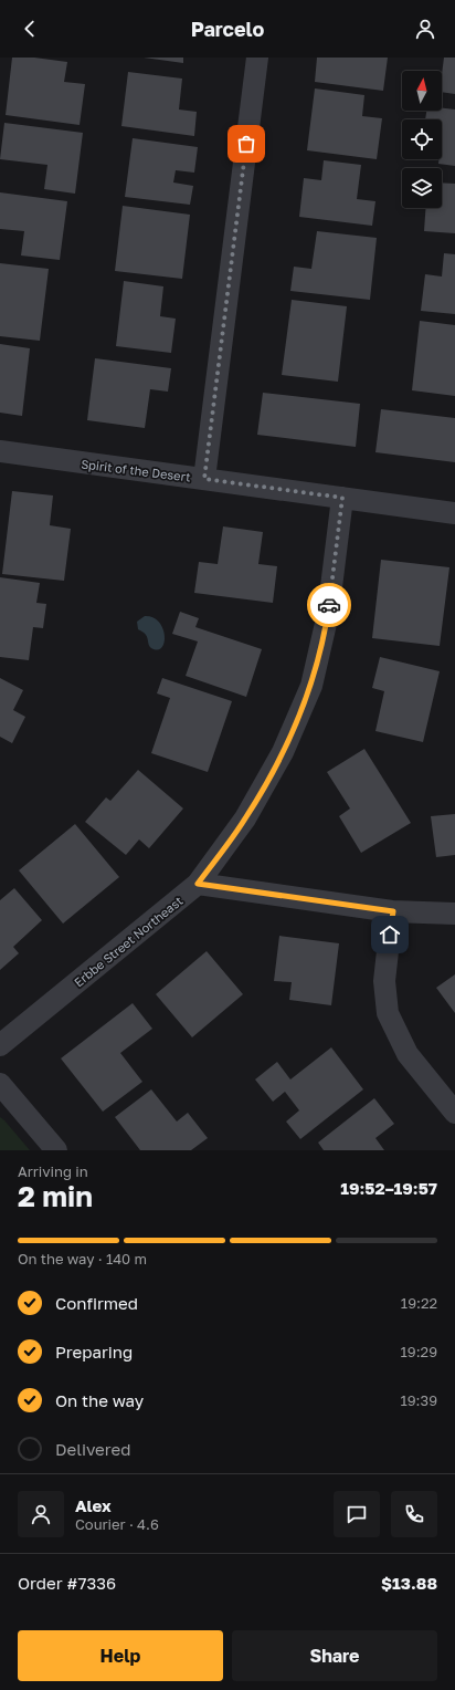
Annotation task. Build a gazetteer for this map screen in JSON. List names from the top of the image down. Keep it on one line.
{"streets":{"street":["Spirit of the Desert","Erbbe Street Northeast"]},"crossings":[["Spirit of the Desert","Erbbe Street Northeast"]],"north":"top","page":{"header":"Parcelo","heading":["2 min","Arriving in","19:52–19:57"],"panel":["Alex","Courier · 4.6","Order #7336","$13.88"],"bar":"On the way · 140 m","list":[["Confirmed","19:22"],["Preparing","19:29"],["On the way","19:39"],"Delivered"],"buttons":["Help","Share"]}}
